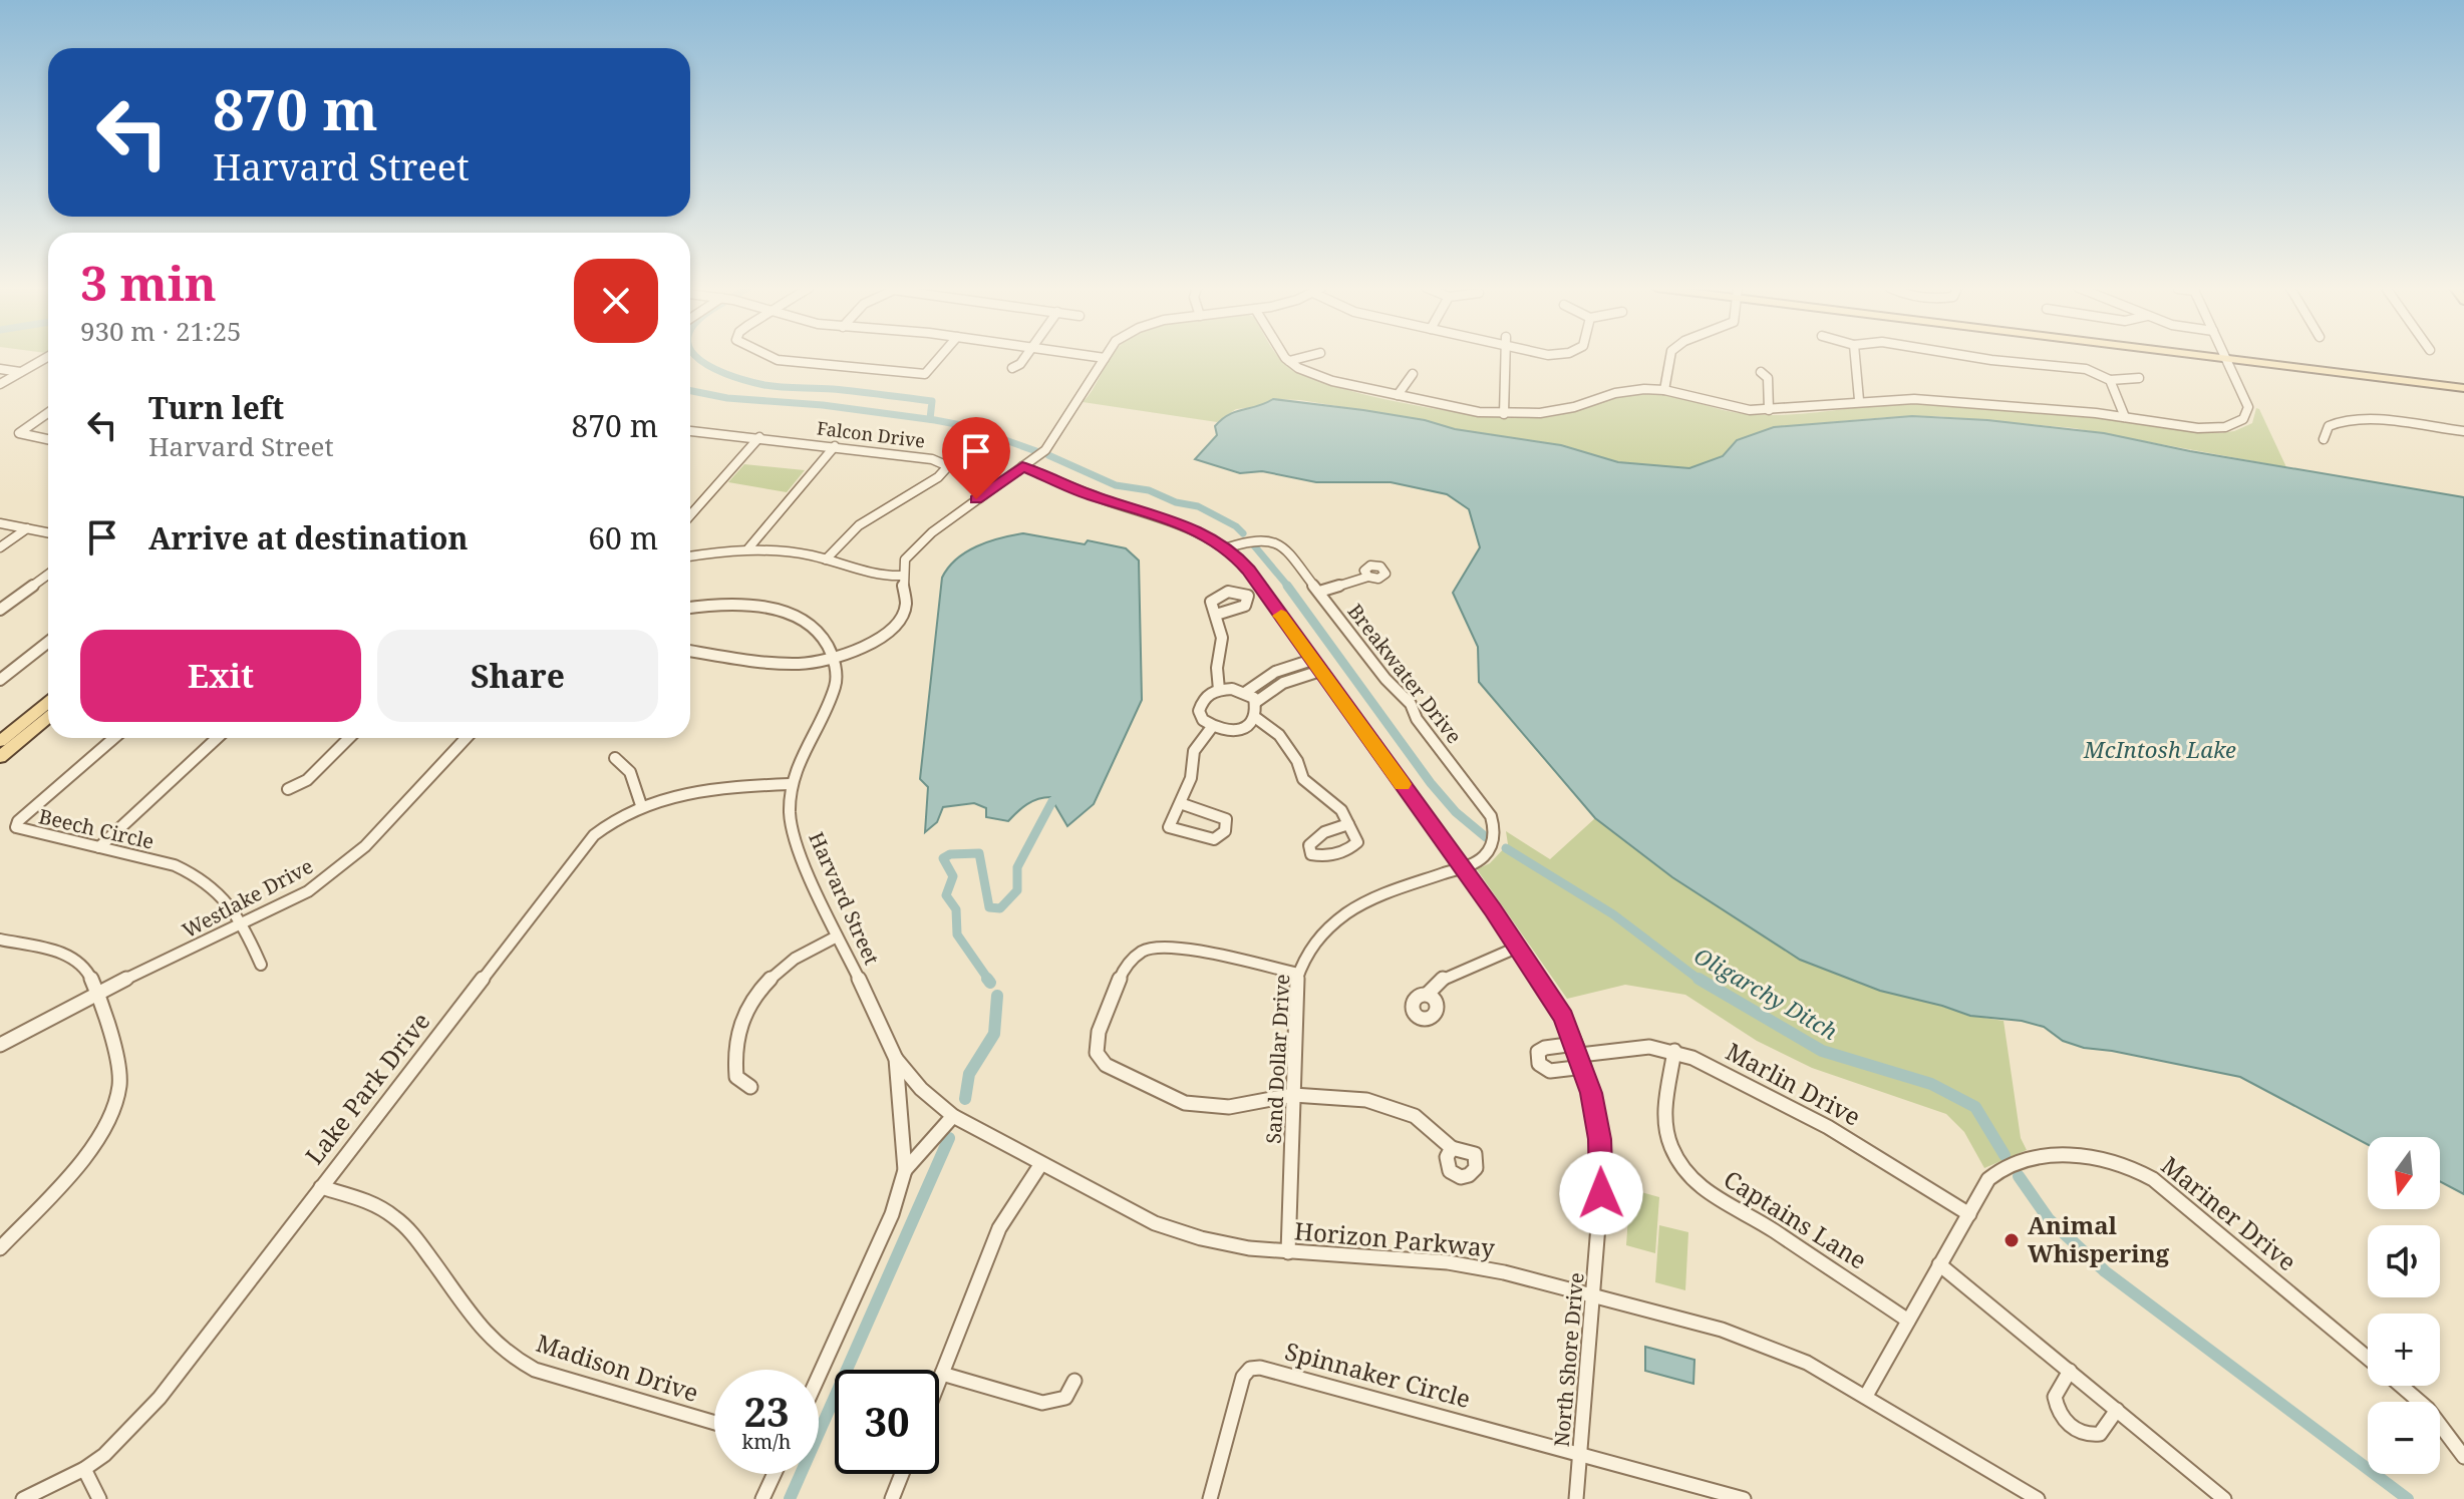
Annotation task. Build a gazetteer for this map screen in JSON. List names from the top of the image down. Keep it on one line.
{"streets":{"street":["Falcon Drive","Breakwater Drive","Beech Circle","Westlake Drive","Harvard Street","Sand Dollar Drive","Marlin Drive","Lake Park Drive","Mariner Drive","Captains Lane","Horizon Parkway","North Shore Drive","Madison Drive","Spinnaker Circle"]},"crossings":[["Breakwater Drive","Sand Dollar Drive"],["Breakwater Drive","North Shore Drive"],["Beech Circle","Westlake Drive"],["Harvard Street","Lake Park Drive"],["Harvard Street","Horizon Parkway"],["Sand Dollar Drive","Horizon Parkway"],["Sand Dollar Drive","North Shore Drive"],["Marlin Drive","Mariner Drive"],["Marlin Drive","Captains Lane"],["Marlin Drive","North Shore Drive"],["Lake Park Drive","Madison Drive"],["Mariner Drive","Captains Lane"],["Mariner Drive","Horizon Parkway"],["Horizon Parkway","North Shore Drive"],["North Shore Drive","Spinnaker Circle"]],"water":["McIntosh Lake","Oligarchy Ditch"],"places":["Animal Whispering"],"north":"bottom","page":{"turn":["870 m","Harvard Street"],"heading":["3 min","930 m · 21:25"],"list":[{"name":"Turn left","note":"Harvard Street","value":"870 m"},{"name":"Arrive at destination","value":"60 m"}],"buttons":["Exit","Share"],"map_buttons":["+","−"],"speed":"23 km/h","limit":"30"}}
